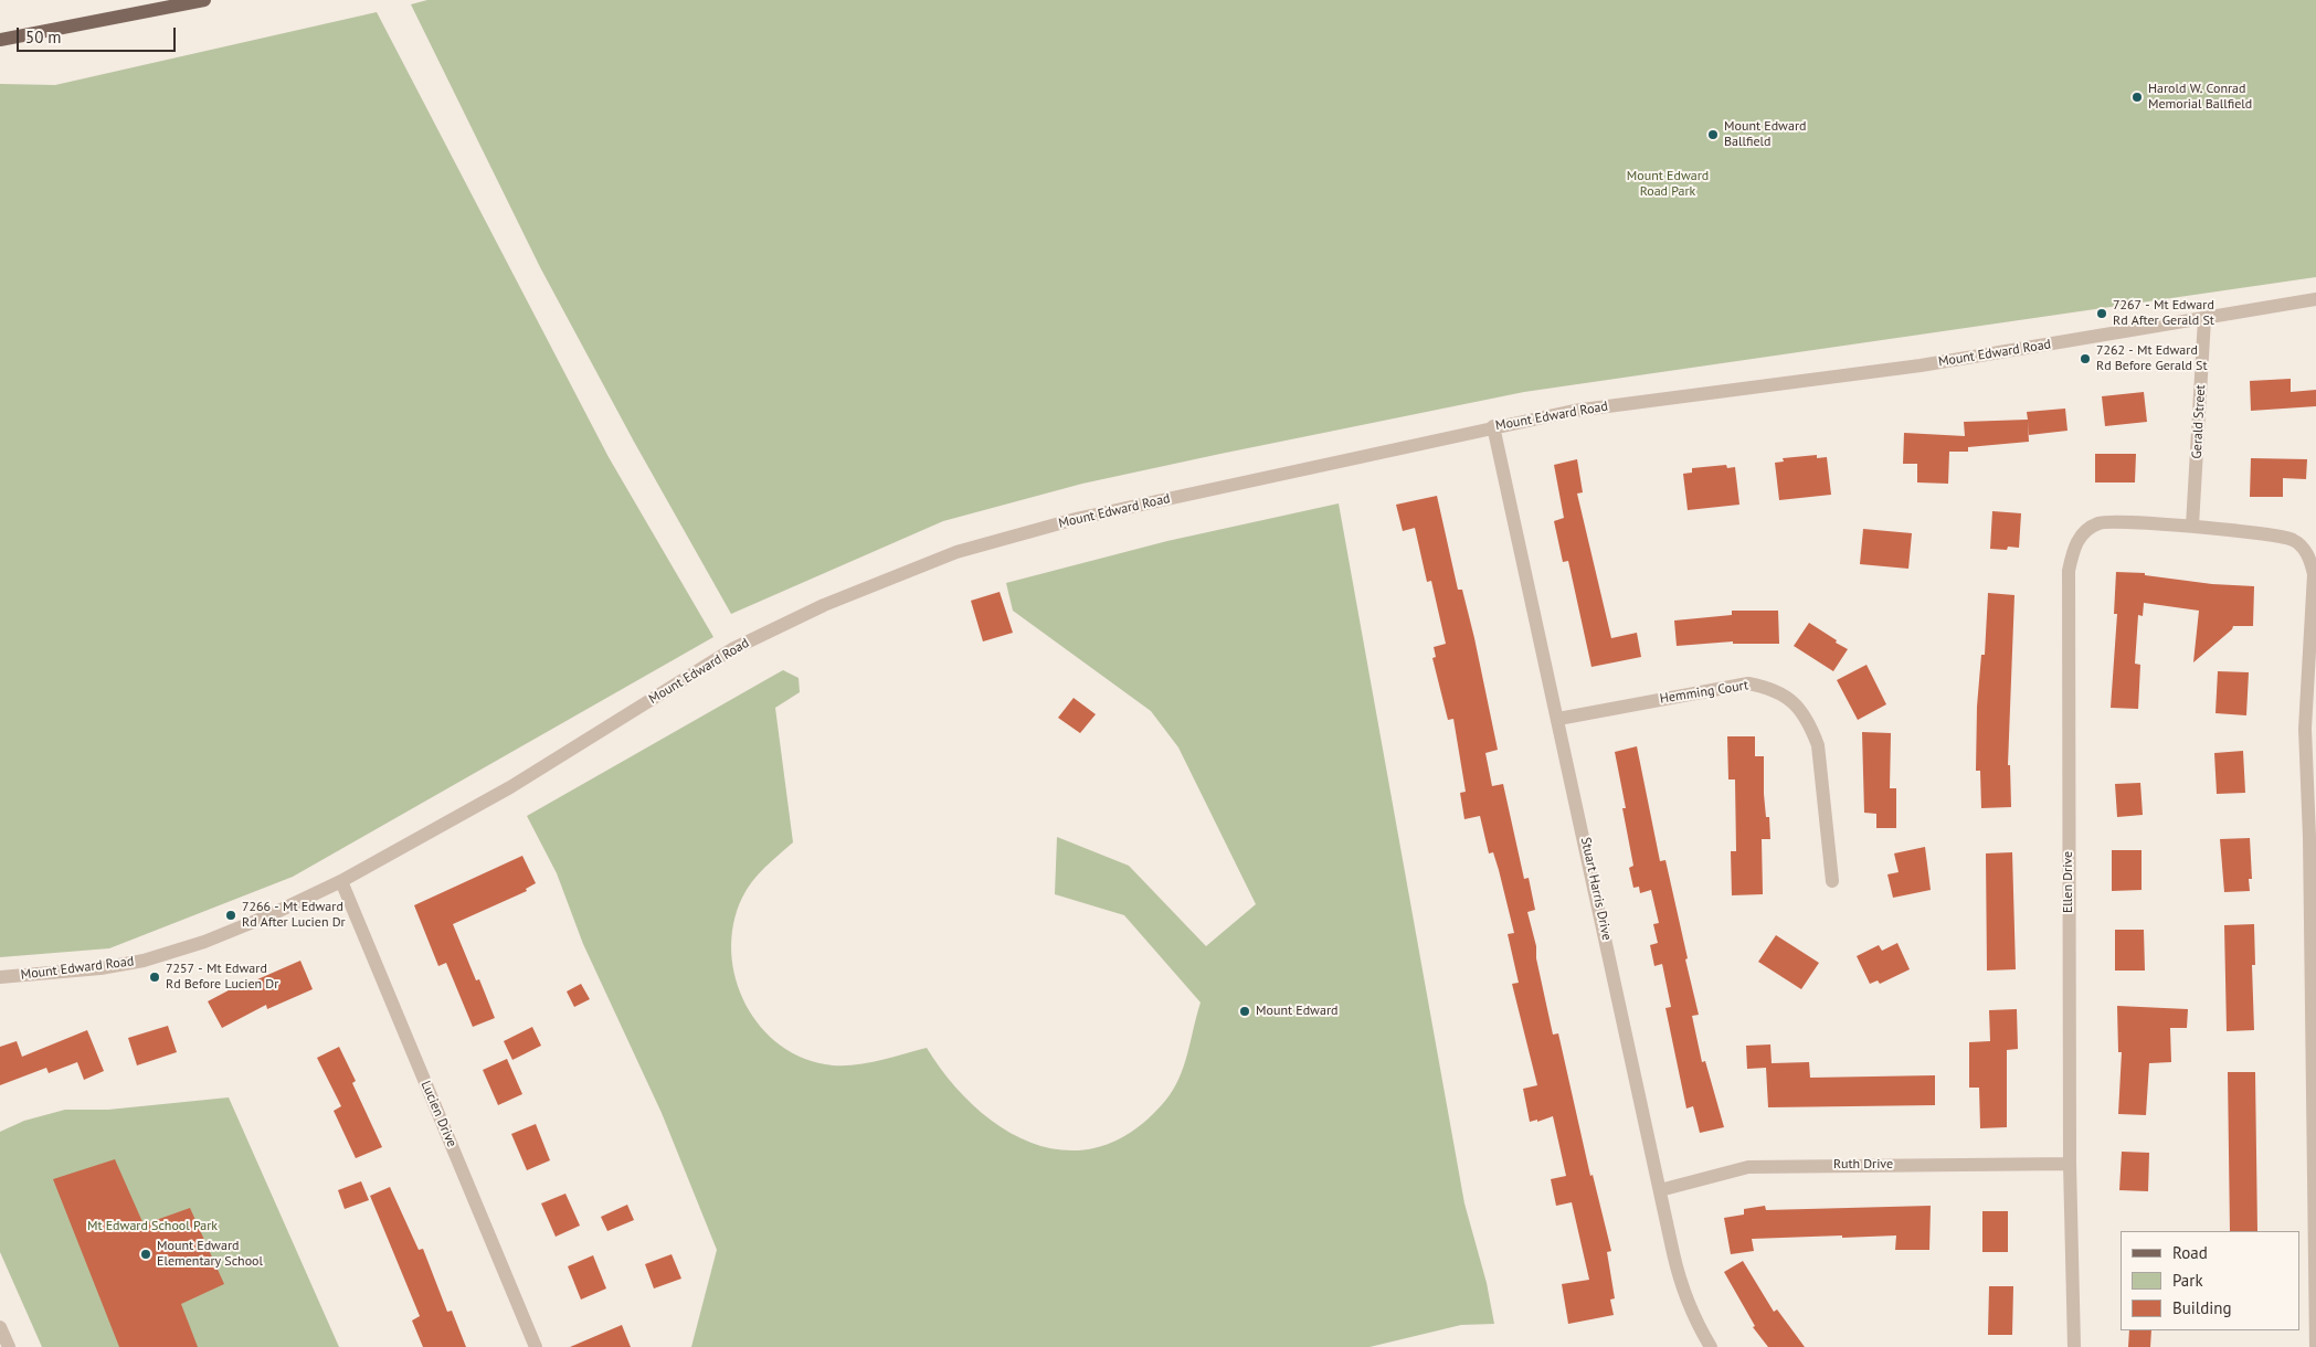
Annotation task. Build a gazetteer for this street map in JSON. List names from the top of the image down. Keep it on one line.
{"streets":{"street":["Mount Edward Road","Gerald Street","Hemming Court","Ellen Drive","Stuart Harris Drive","Lucien Drive","Ruth Drive"]},"crossings":[["Mount Edward Road","Gerald Street"],["Mount Edward Road","Stuart Harris Drive"],["Mount Edward Road","Lucien Drive"],["Gerald Street","Ellen Drive"],["Hemming Court","Stuart Harris Drive"],["Ellen Drive","Ruth Drive"],["Stuart Harris Drive","Ruth Drive"]],"parks":["Mount Edward Road Park","Mt Edward School Park"],"places":["Harold W. Conrad Memorial Ballfield","Mount Edward Ballfield","7267 - Mt Edward Rd After Gerald St","7262 - Mt Edward Rd Before Gerald St","7266 - Mt Edward Rd After Lucien Dr","7257 - Mt Edward Rd Before Lucien Dr","Mount Edward","Mount Edward Elementary School"],"legend":["Road","Park","Building"],"scale_bar":"50 m"}
